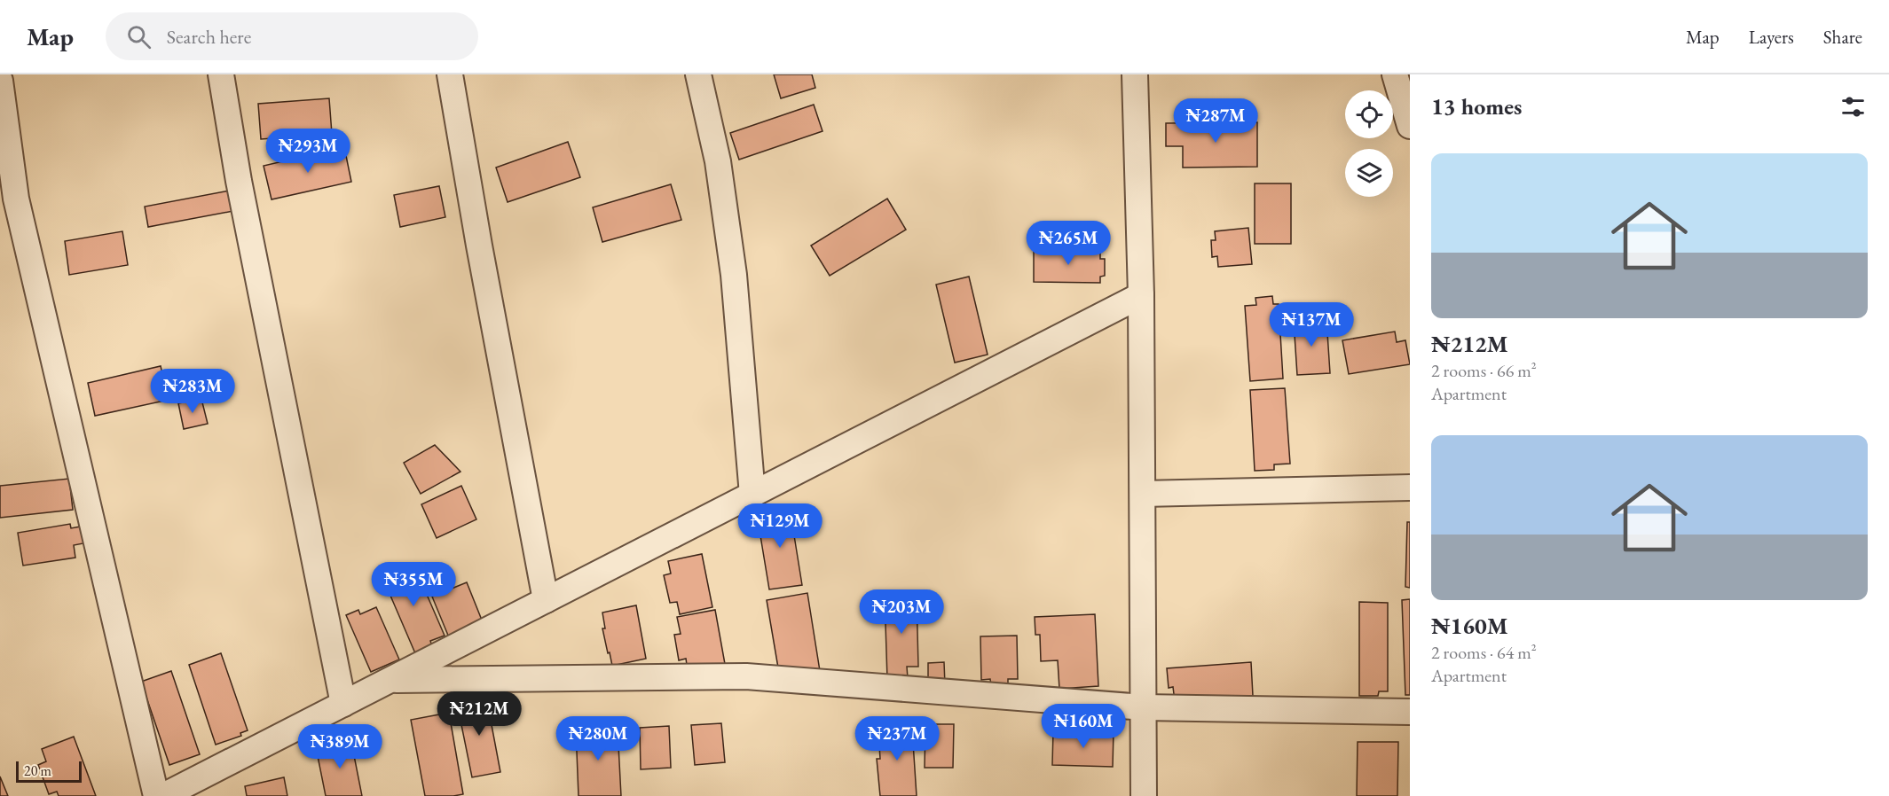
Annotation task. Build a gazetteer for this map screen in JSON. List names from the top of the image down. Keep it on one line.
{"scale_bar":"20 m","page":{"header":"Map","search":"Search here","nav":["Map","Layers","Share"],"heading":"13 homes","price":["₦287M","₦293M","₦265M","₦137M","₦283M","₦129M","₦355M","₦203M","₦212M","₦160M","₦280M","₦237M","₦389M"],"list":[{"name":"₦212M","note":"2 rooms · 66 m² · Apartment"},{"name":"₦160M","note":"2 rooms · 64 m² · Apartment"}],"scale":"20 m"}}
